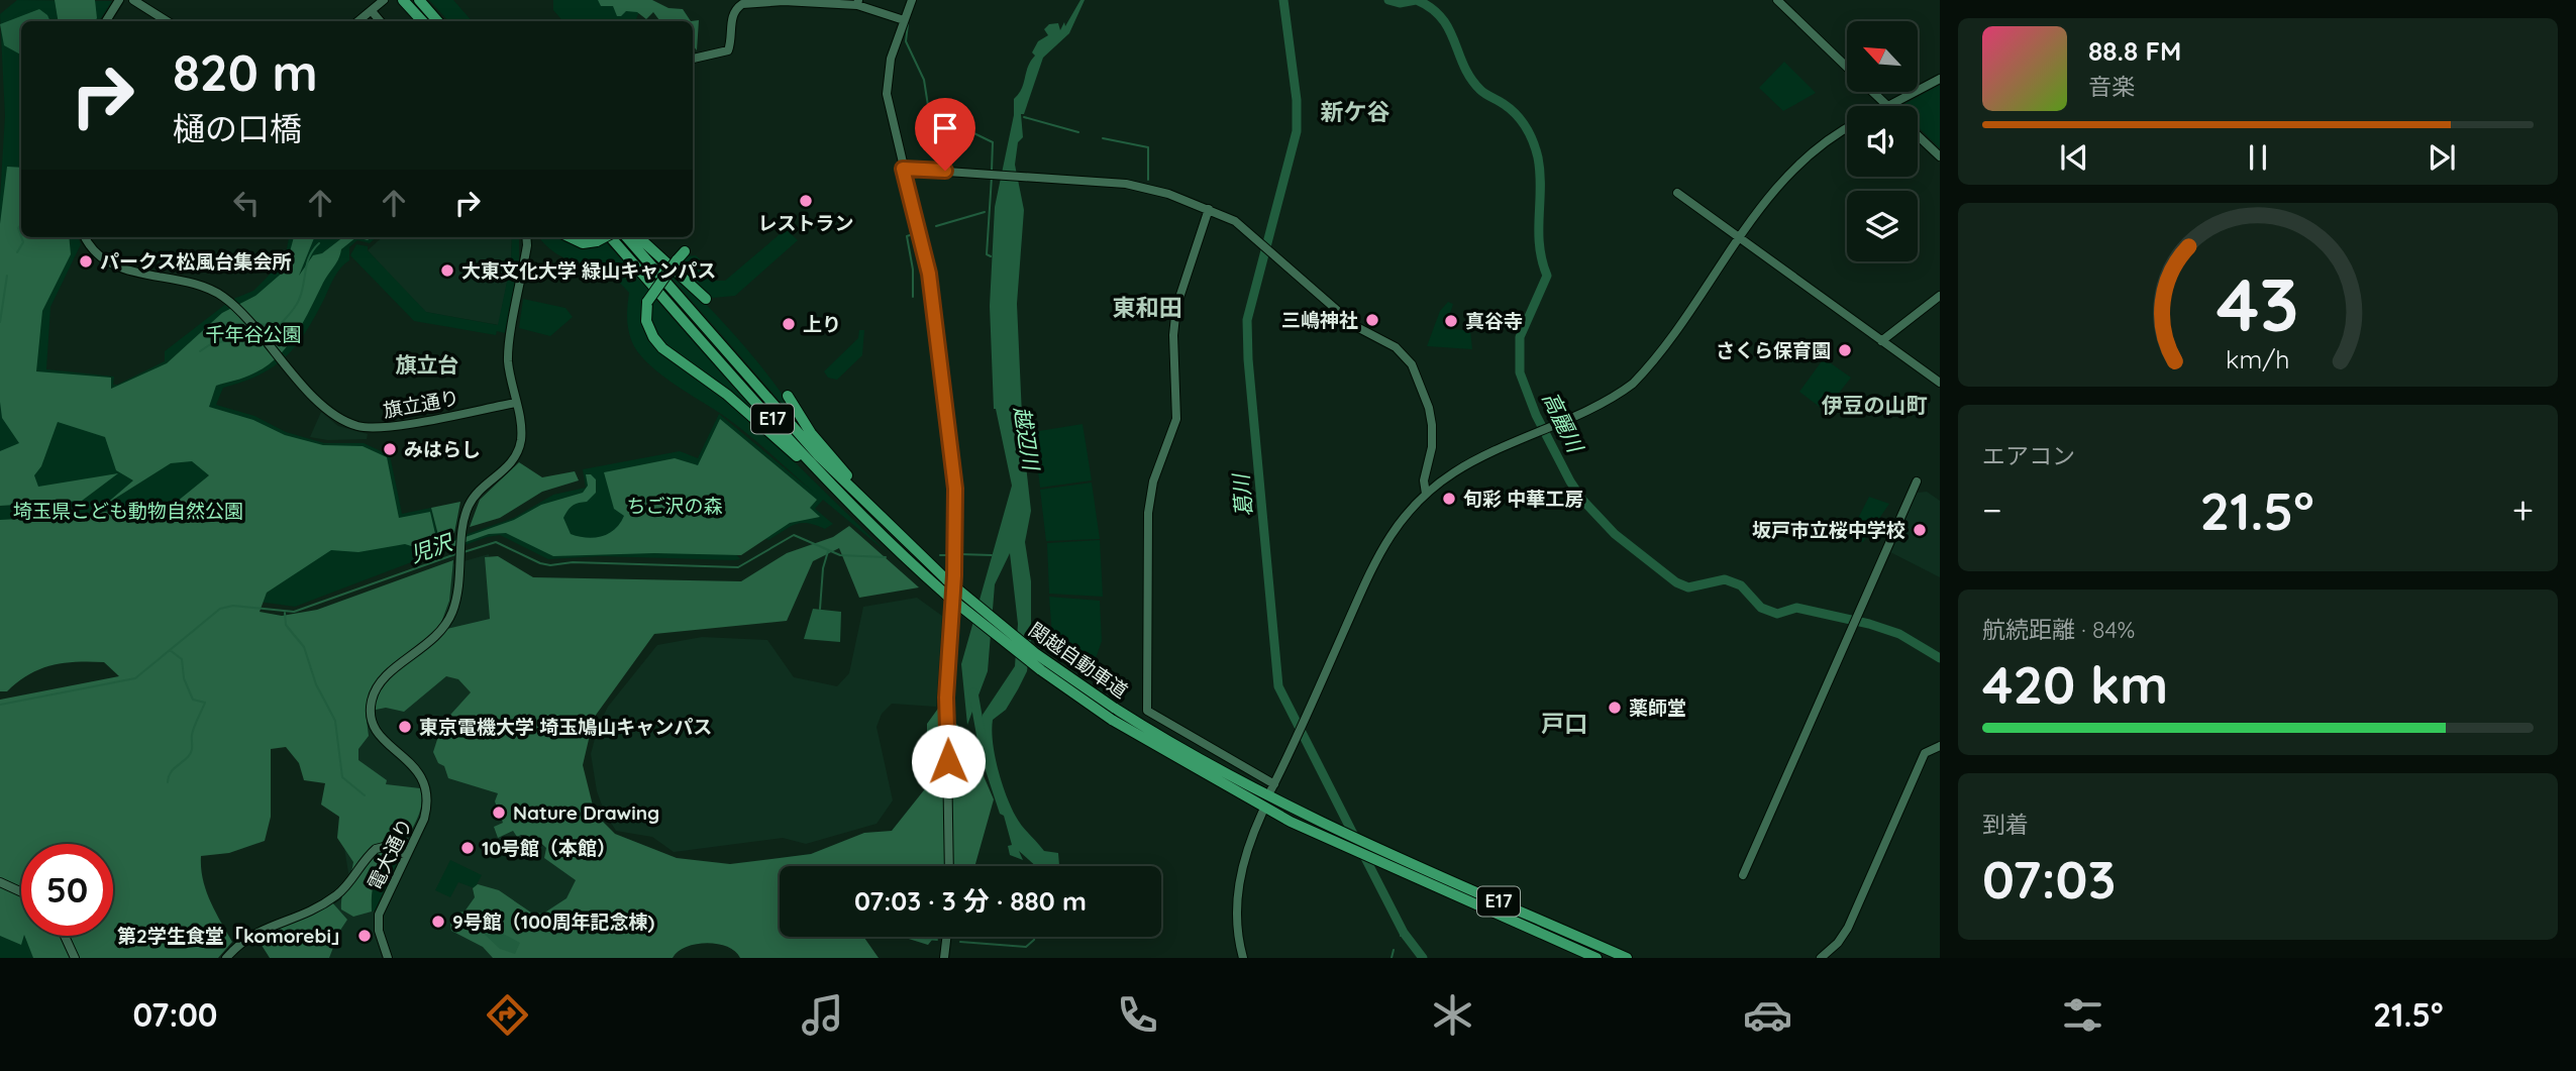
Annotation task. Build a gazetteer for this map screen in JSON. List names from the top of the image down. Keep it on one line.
{"streets":{"highway":["E17","関越自動車道"],"street":["旗立通り","電大通り"]},"crossings":[["旗立通り","電大通り"]],"districts":["新ケ谷","東和田","旗立台","伊豆の山町","戸口"],"water":["高麗川","越辺川","葛川","児沢"],"parks":["千年谷公園","ちご沢の森","埼玉県こども動物自然公園"],"places":["レストラン","パークス松風台集会所","大東文化大学 緑山キャンパス","三嶋神社","真谷寺","上り","さくら保育園","みはらし","旬彩 中華工房","坂戸市立桜中学校","薬師堂","東京電機大学 埼玉鳩山キャンパス","Nature Drawing","10号館（本館）","9号館（100周年記念棟)","第2学生食堂「komorebi」"],"north":"top left","page":{"turn":["820 m","樋の口橋"],"song":["88.8 FM","音楽"],"tile":["エアコン",["航続距離 · 84%","420 km"],["到着","07:03"]],"heat":["−","21.5°","+"],"limit":"50","trip":"07:03 · 3 分 · 880 m","tabs":["07:00","21.5°"],"gauge":["43","km/h"]}}
